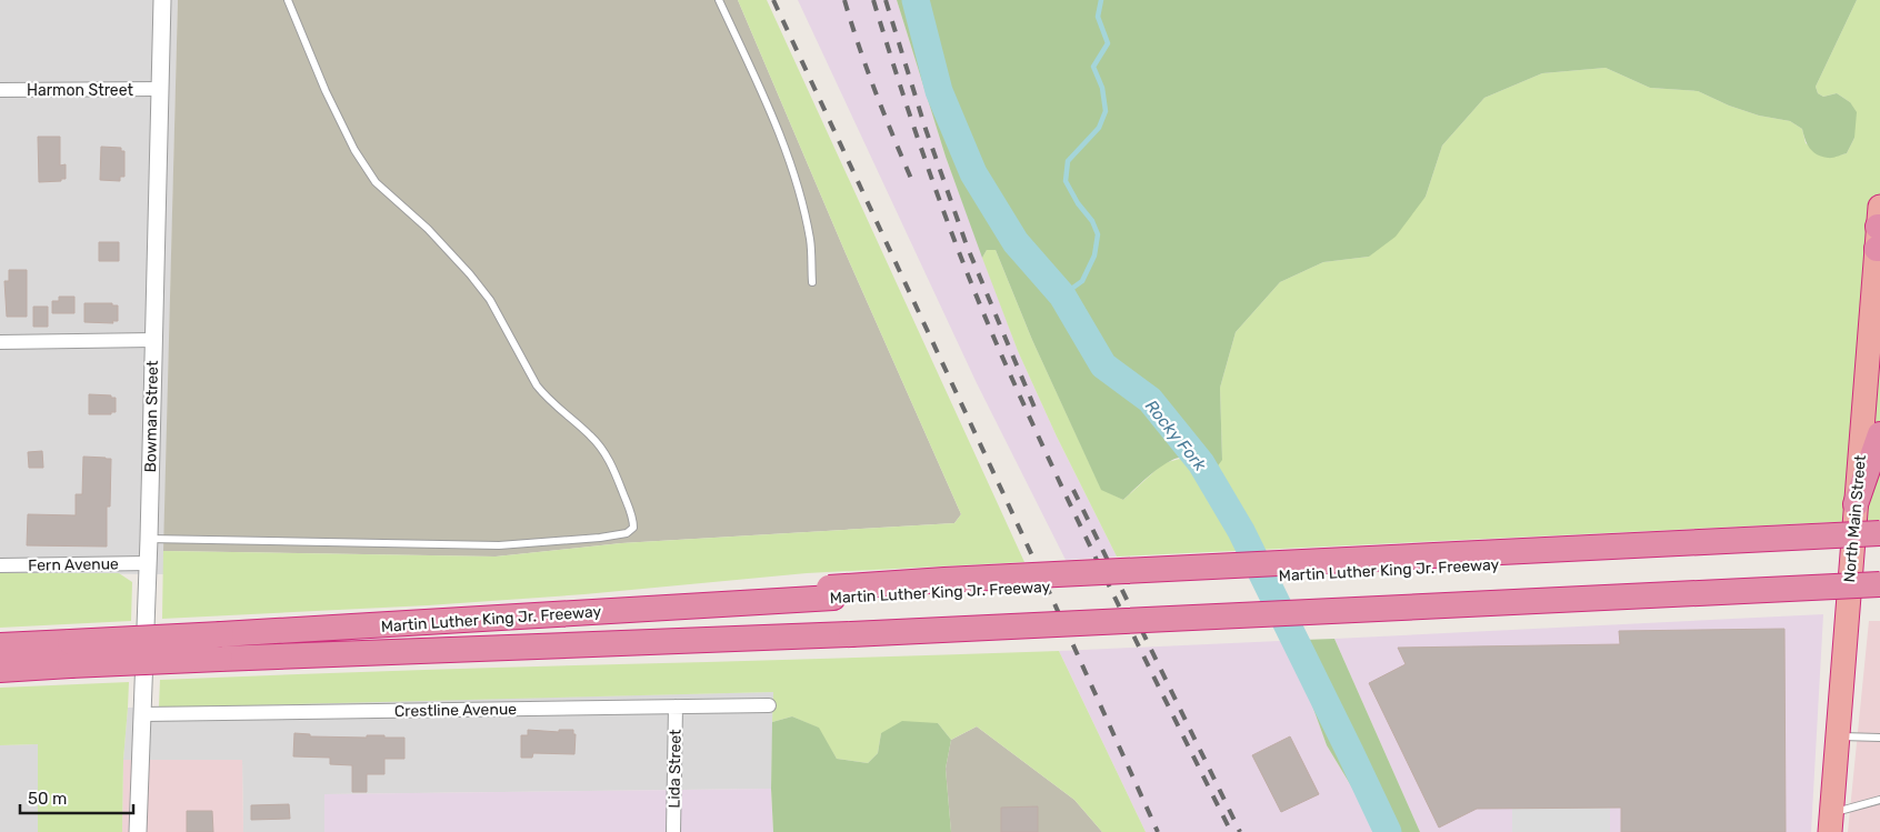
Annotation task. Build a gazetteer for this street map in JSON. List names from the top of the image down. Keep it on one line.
{"streets":{"highway":["North Main Street","Martin Luther King Jr. Freeway"],"street":["Harmon Street","Bowman Street","Fern Avenue","Crestline Avenue","Lida Street"]},"crossings":[["Harmon Street","Bowman Street"],["Bowman Street","Fern Avenue"],["Bowman Street","Crestline Avenue"],["Crestline Avenue","Lida Street"]],"water":["Rocky Fork"],"scale_bar":"50 m"}
